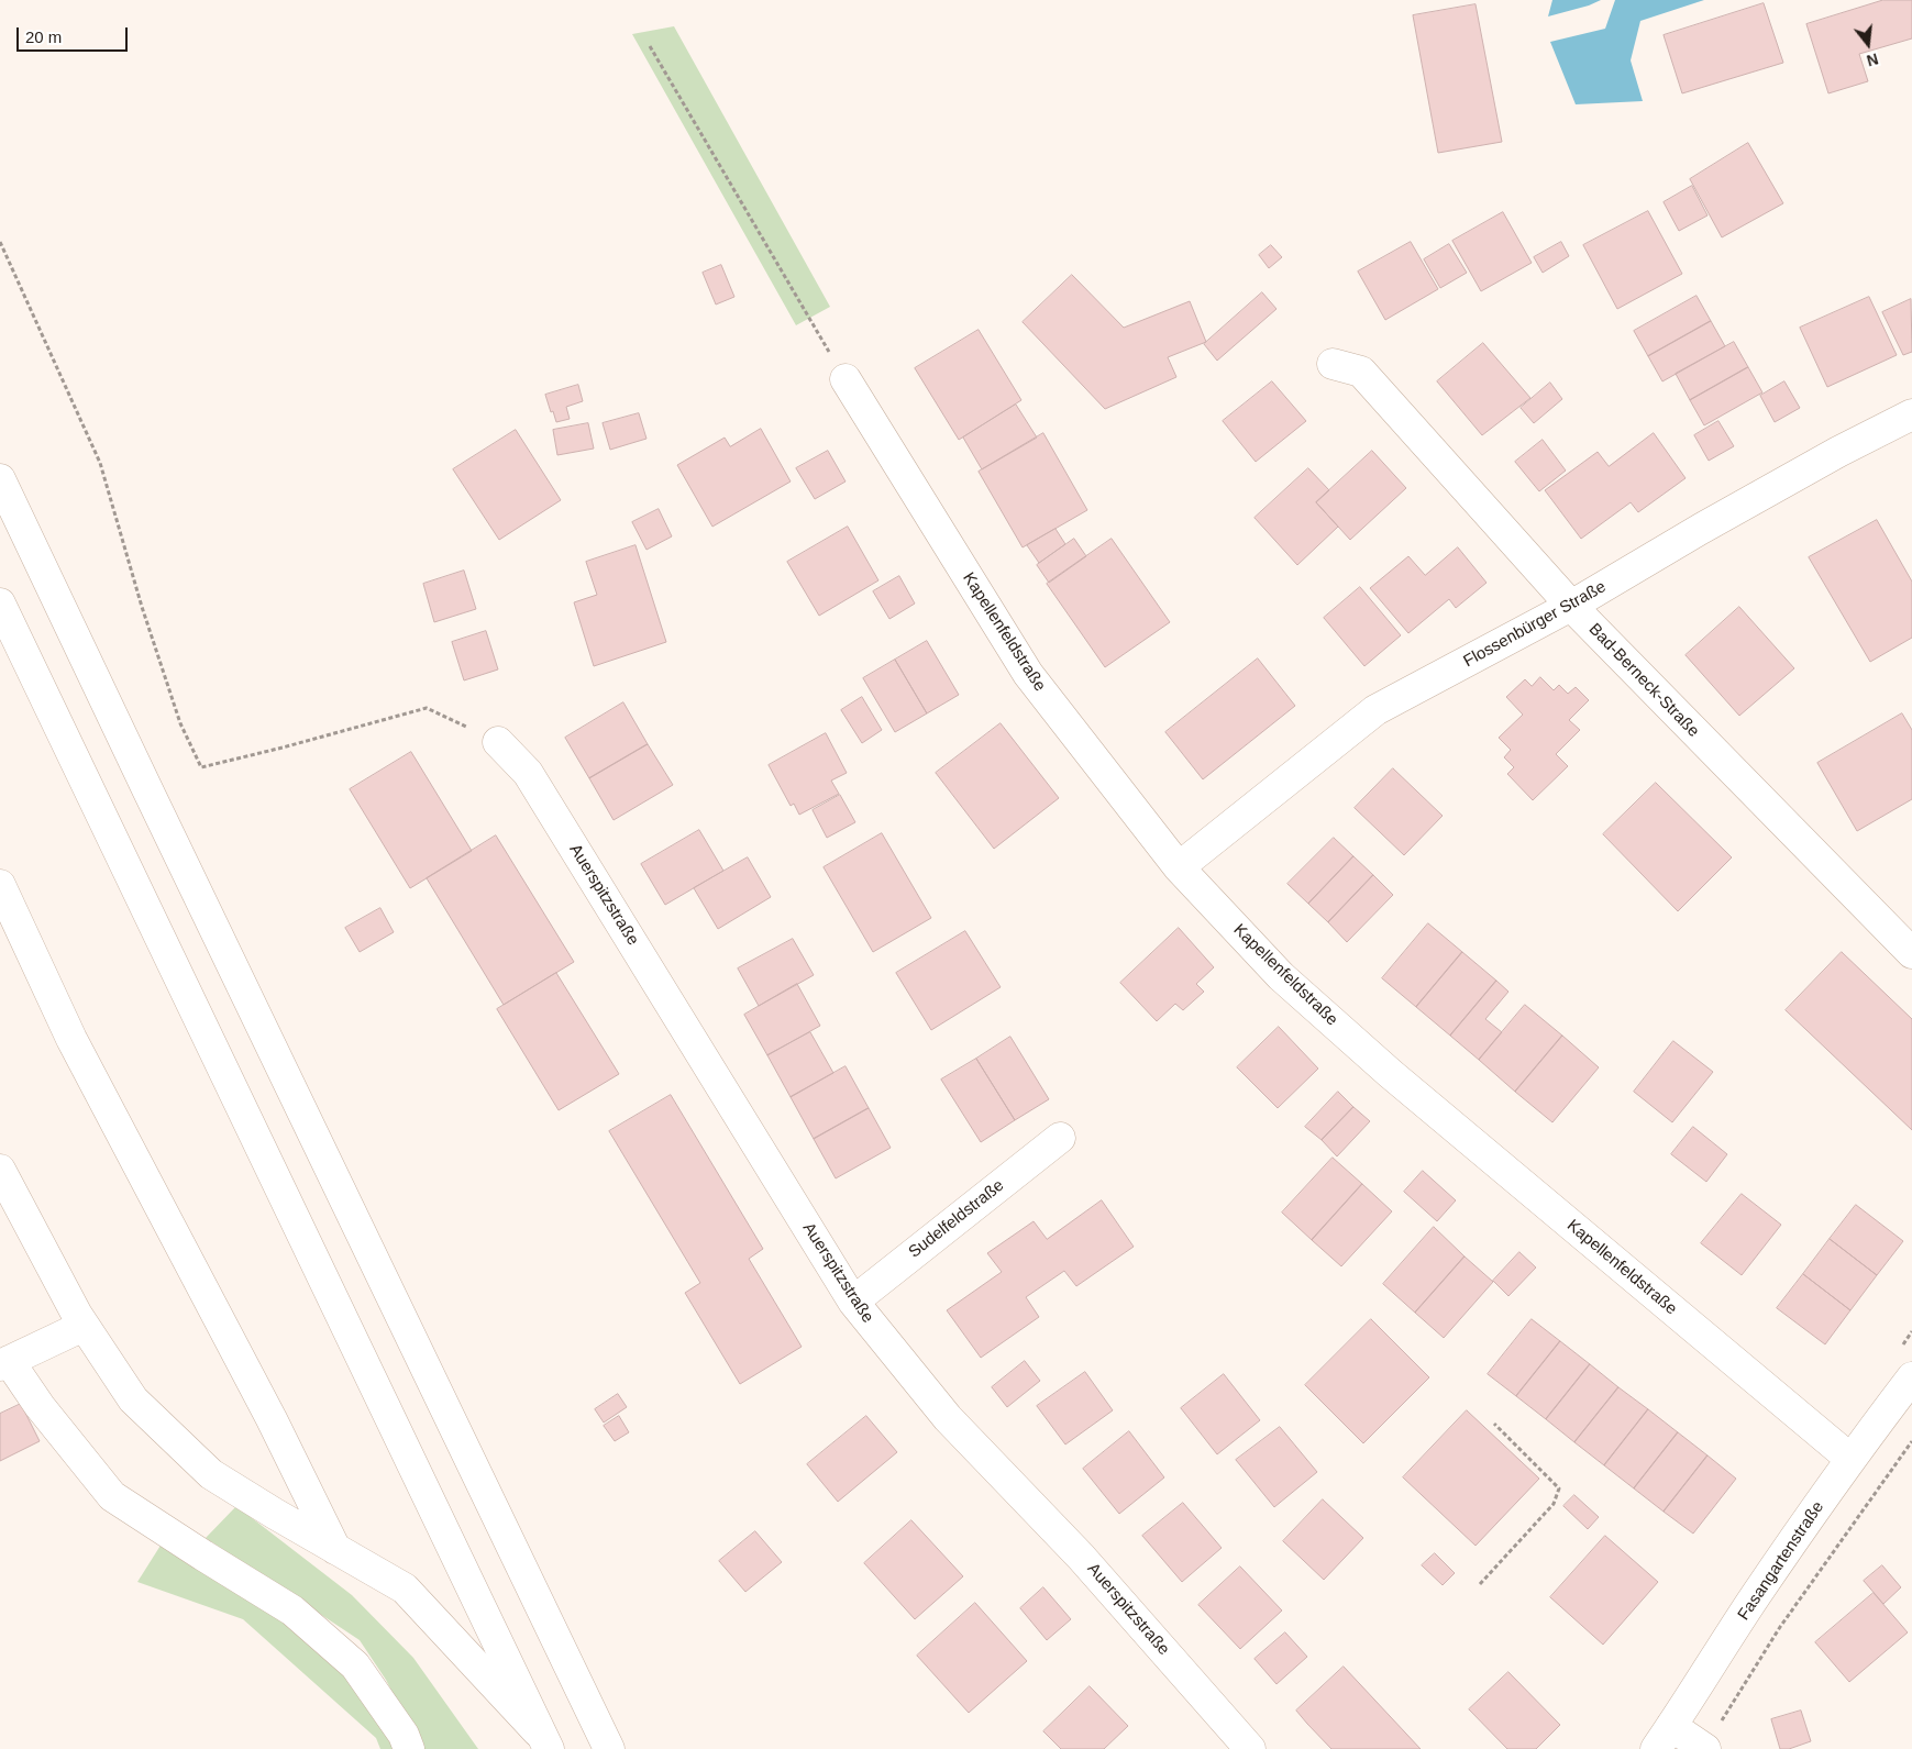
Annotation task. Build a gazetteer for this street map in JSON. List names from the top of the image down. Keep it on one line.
{"streets":{"main road":["Flossenbürger Straße","Kapellenfeldstraße","Bad-Berneck-Straße","Auerspitzstraße","Sudelfeldstraße","Fasangartenstraße"]},"crossings":[["Flossenbürger Straße","Kapellenfeldstraße"],["Flossenbürger Straße","Bad-Berneck-Straße"],["Kapellenfeldstraße","Fasangartenstraße"],["Auerspitzstraße","Sudelfeldstraße"]],"scale_bar":"20 m","north":"bottom"}
